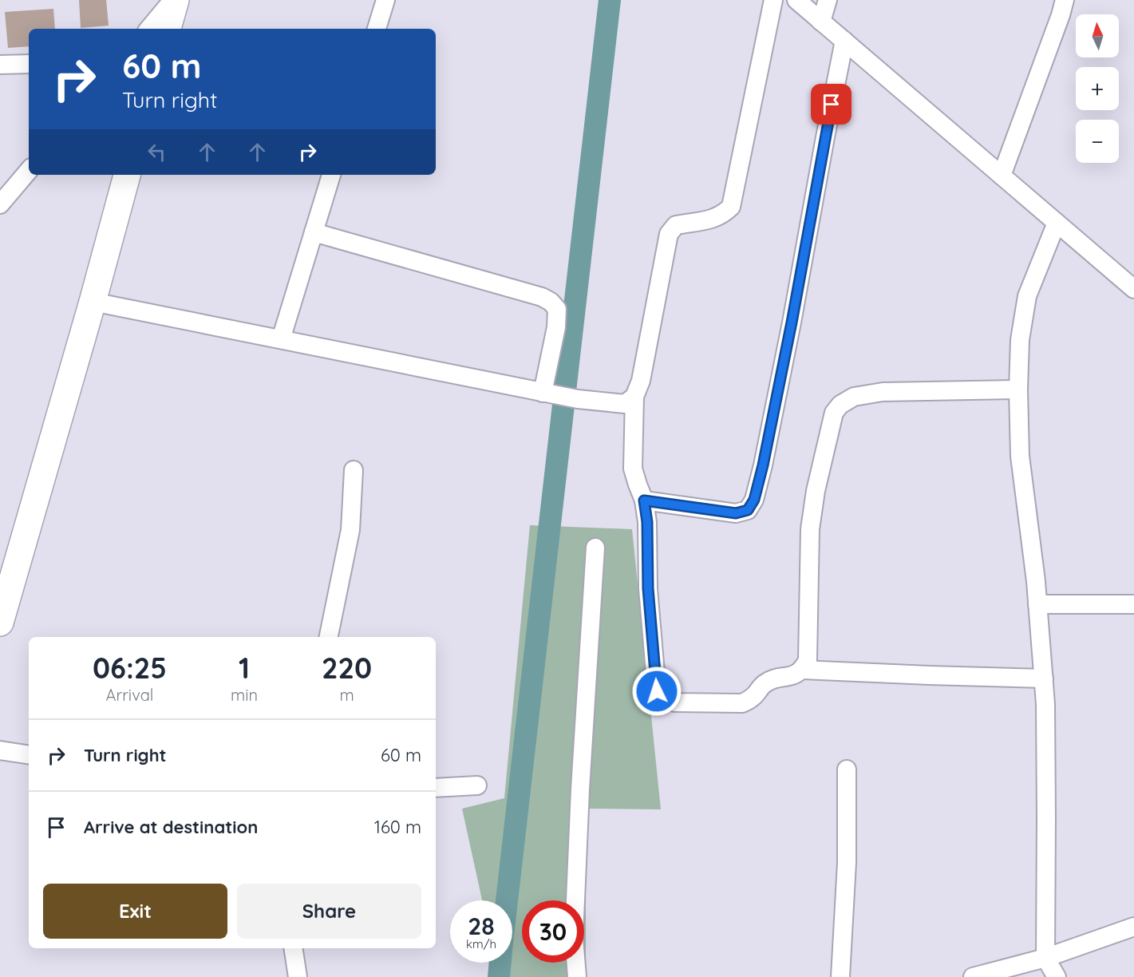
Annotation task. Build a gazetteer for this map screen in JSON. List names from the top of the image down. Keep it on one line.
{"north":"top","page":{"map_buttons":["+","−"],"turn":["60 m","Turn right"],"eta":["06:25","Arrival","1","min","220","m"],"list":[{"name":"Turn right","value":"60 m"},{"name":"Arrive at destination","value":"160 m"}],"buttons":["Exit","Share"],"speed":"28 km/h","limit":"30"}}
